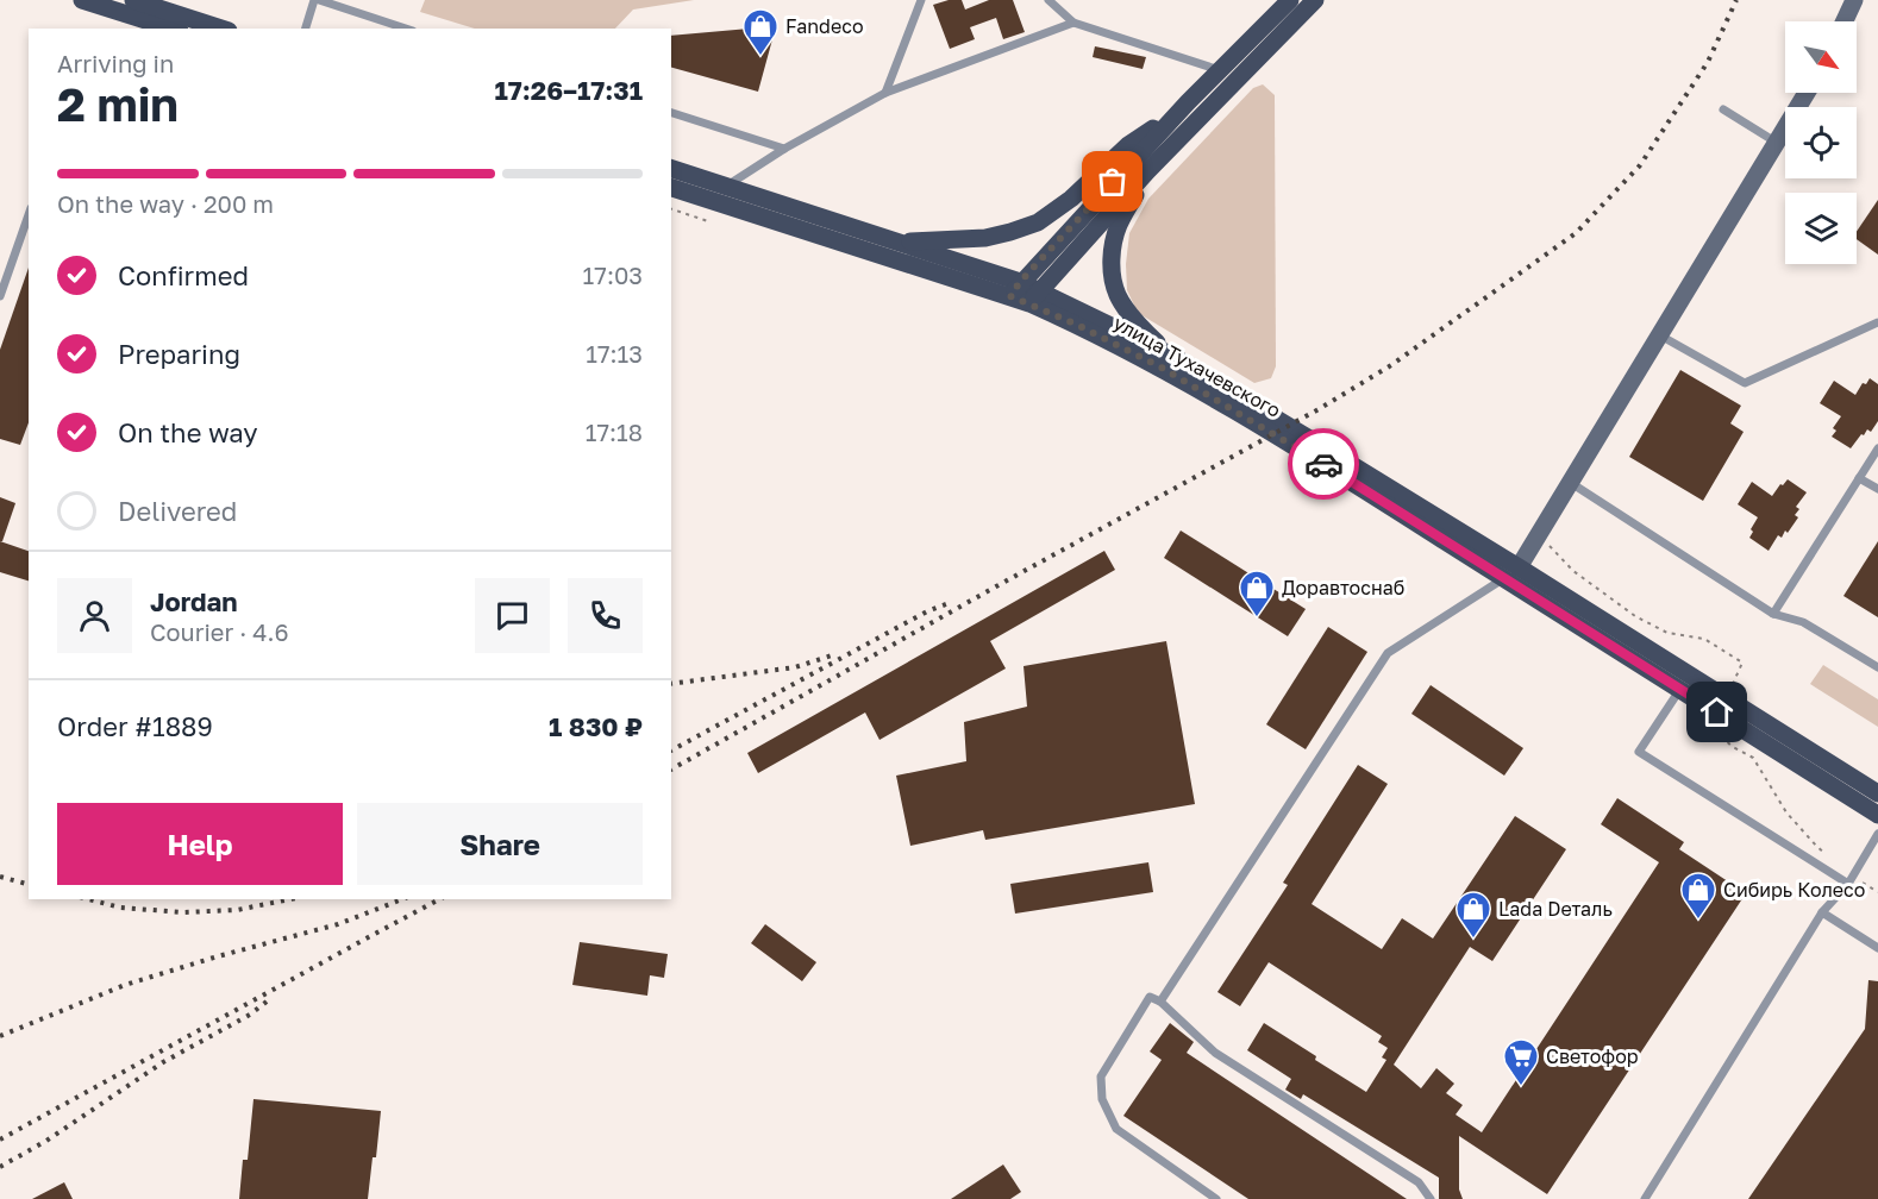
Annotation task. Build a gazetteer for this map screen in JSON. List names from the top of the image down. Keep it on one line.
{"streets":{"main road":["улица Тухачевского"]},"places":{"shop":["Fandeco","Доравтоснаб","Сибирь Колесо","Lada Dеталь"],"supermarket":["Светофор"]},"north":"bottom right","page":{"heading":["2 min","Arriving in","17:26–17:31"],"panel":["Jordan","Courier · 4.6","Order #1889","1 830 ₽"],"bar":"On the way · 200 m","list":[["Confirmed","17:03"],["Preparing","17:13"],["On the way","17:18"],"Delivered"],"buttons":["Help","Share"]}}
